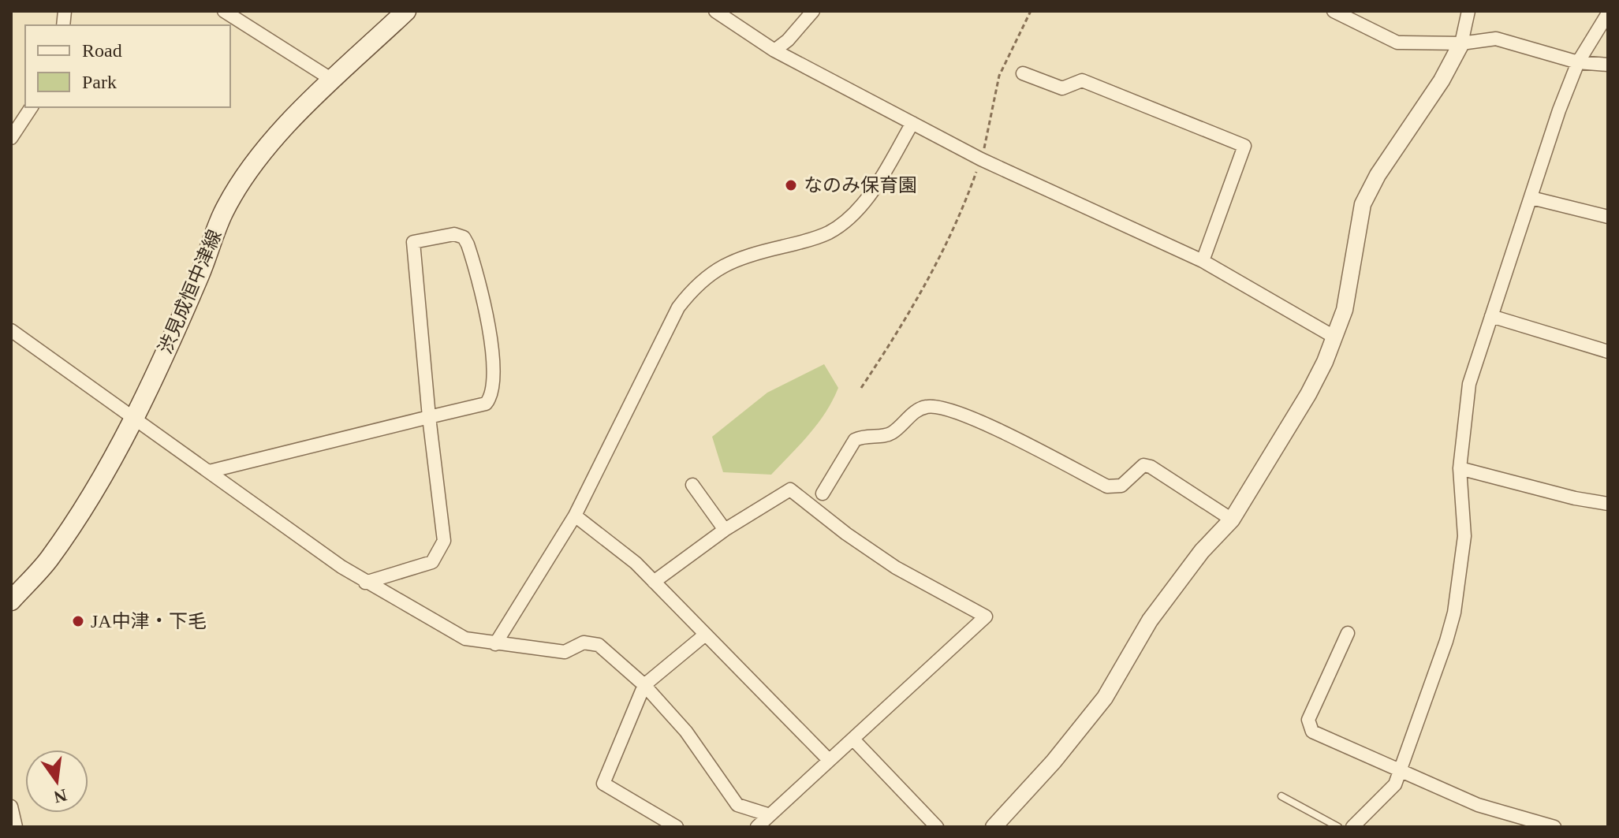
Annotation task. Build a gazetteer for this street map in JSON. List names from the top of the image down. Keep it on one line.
{"streets":{"main road":["渋見成恒中津線"]},"places":["なのみ保育園","JA中津・下毛"],"legend":["Road","Park"],"north":"bottom"}
